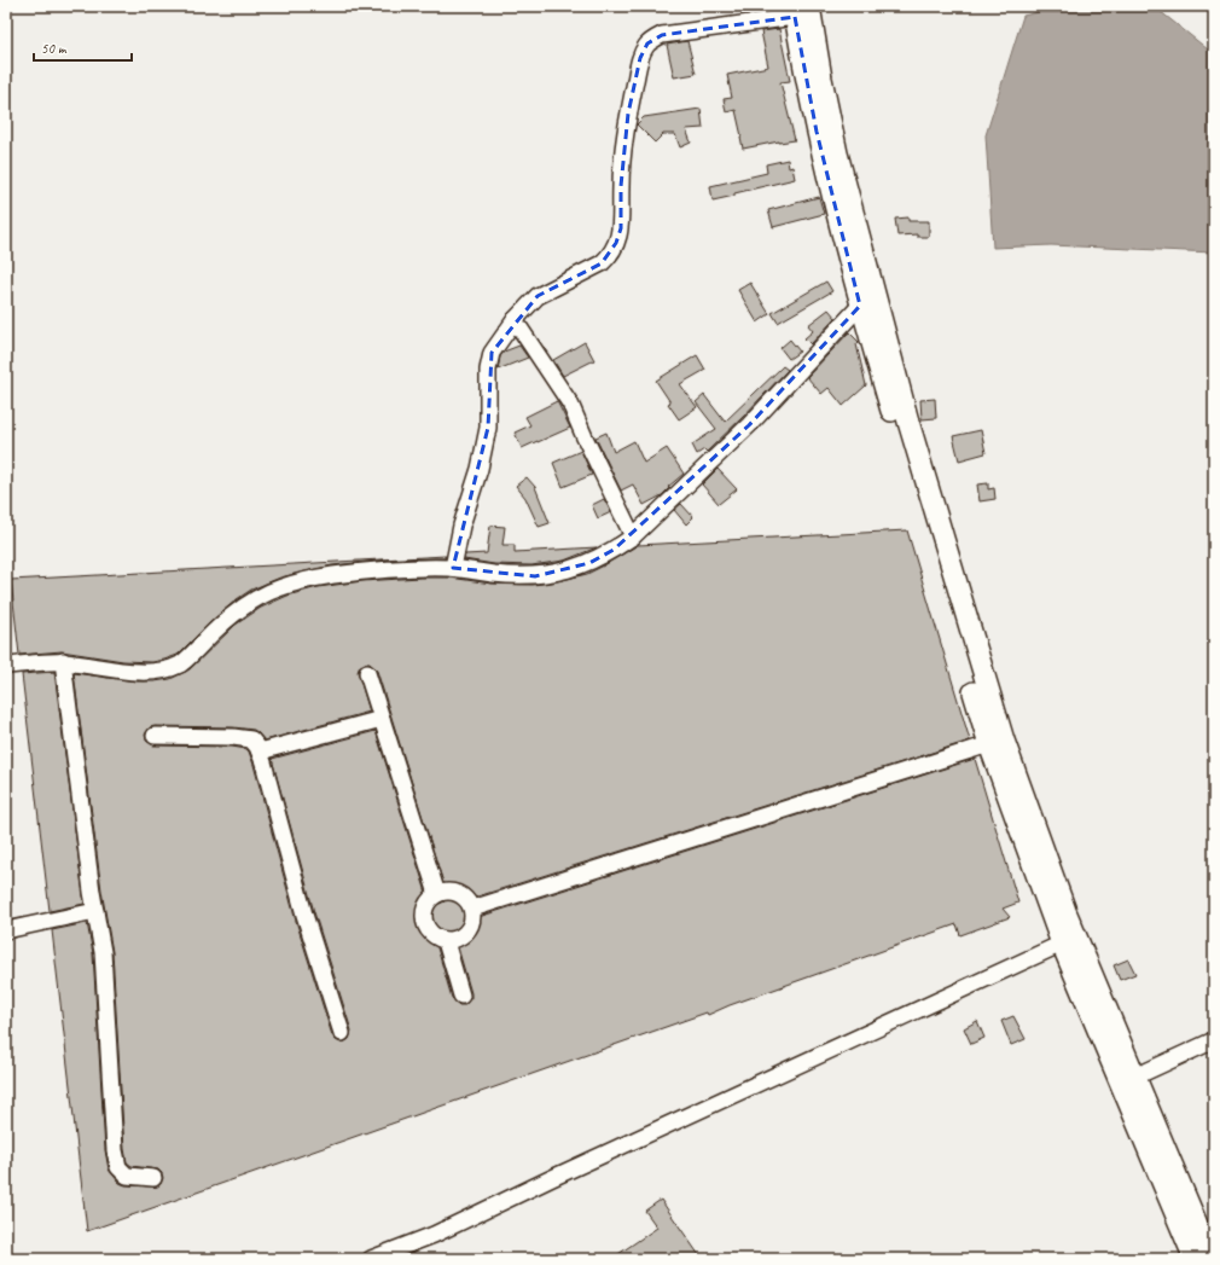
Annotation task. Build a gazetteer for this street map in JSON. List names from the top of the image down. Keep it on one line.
{"scale_bar":"50 m"}
